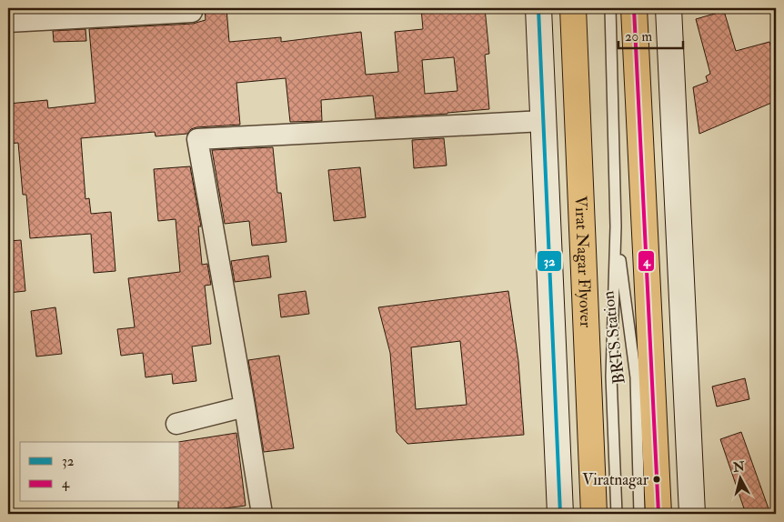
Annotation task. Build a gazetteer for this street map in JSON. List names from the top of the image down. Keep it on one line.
{"streets":{"main road":["Virat Nagar Flyover"],"lane":["BRTS Station"]},"places":["Viratnagar"],"lines":["transit line 32","transit line 4"],"legend":["32","4"],"scale_bar":"20 m","north":"top"}
